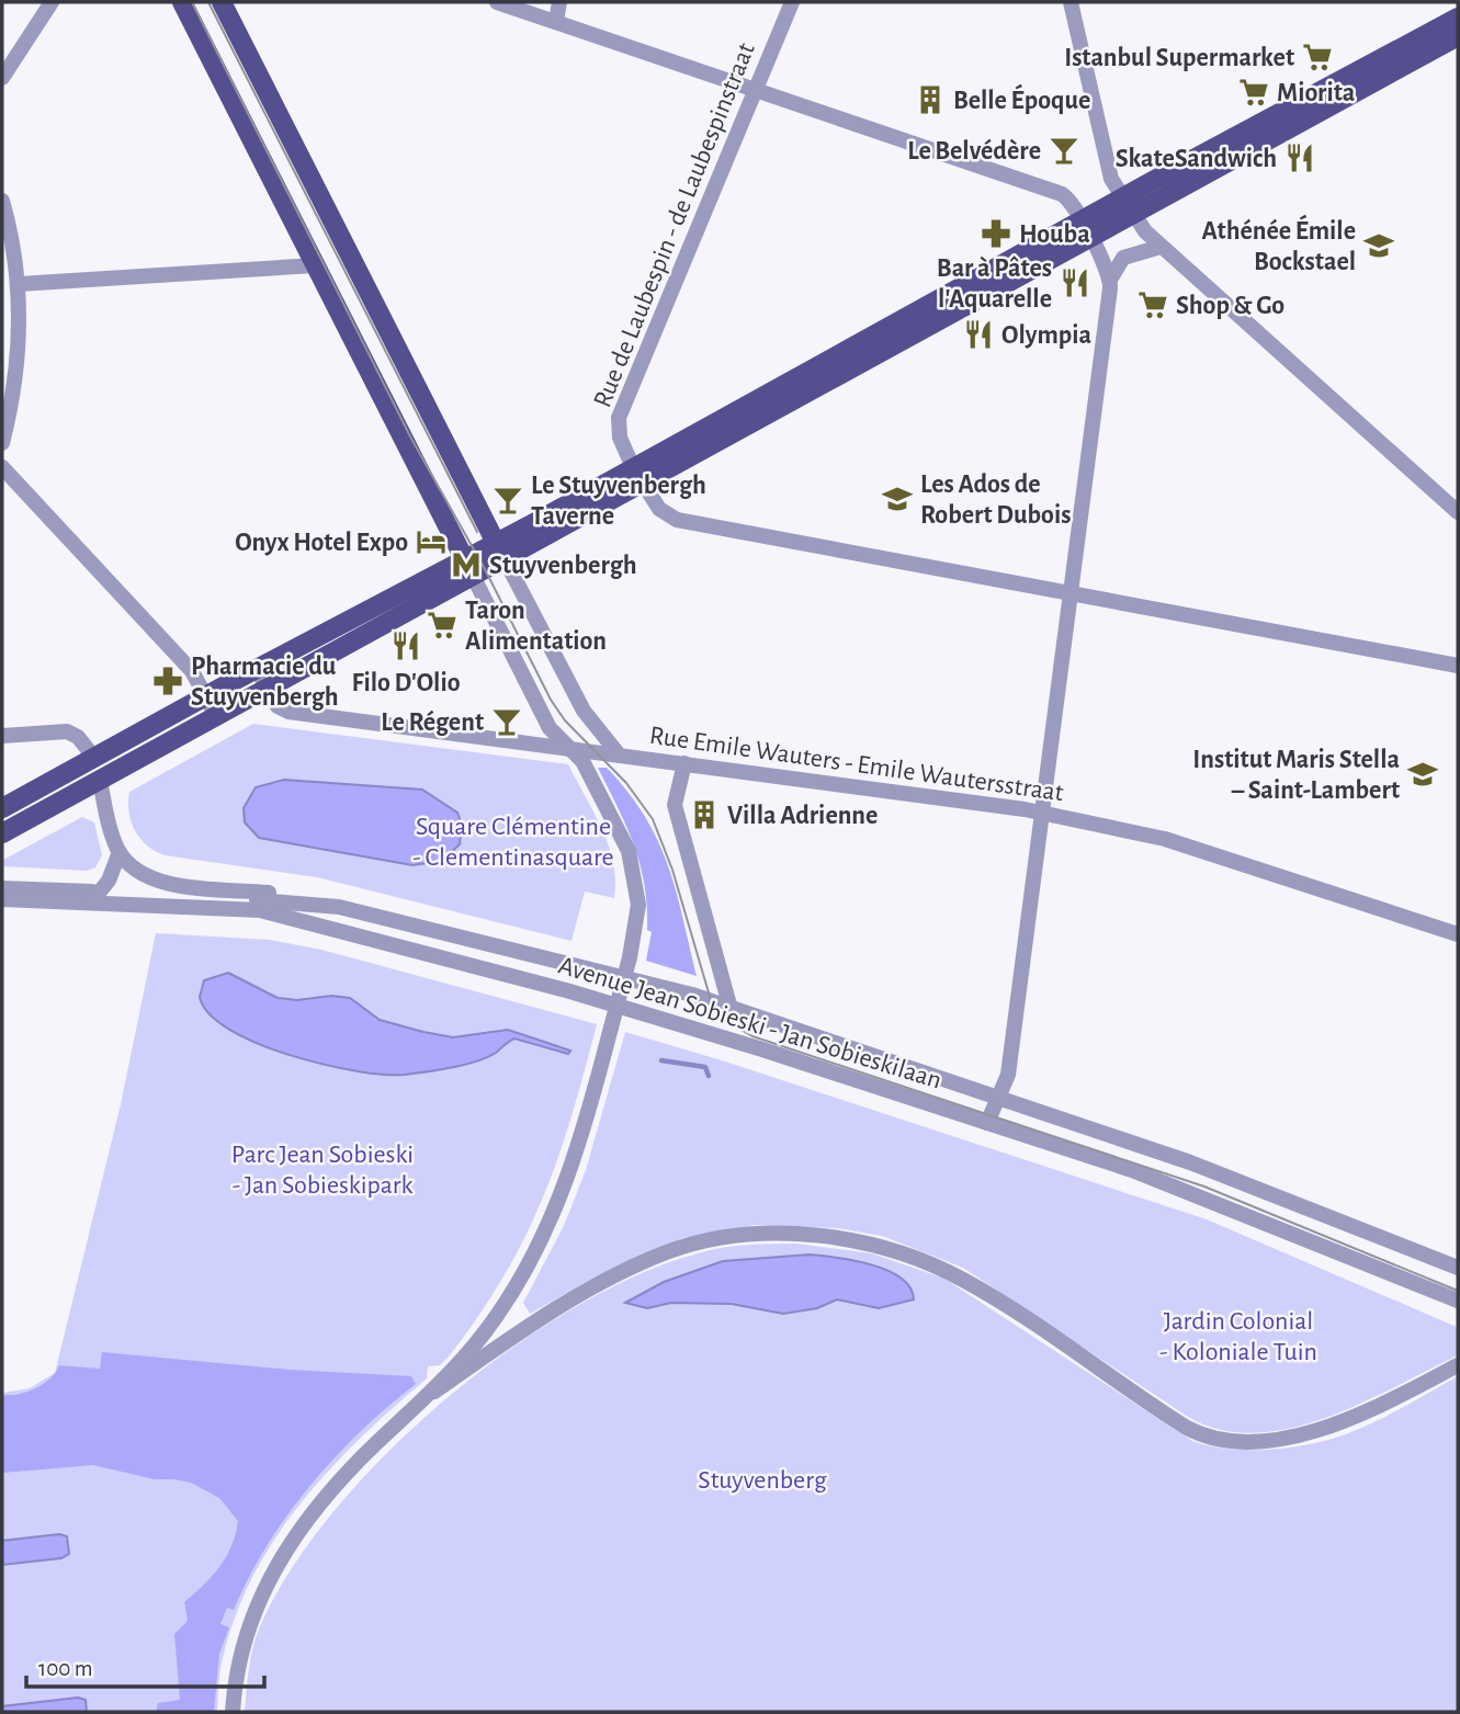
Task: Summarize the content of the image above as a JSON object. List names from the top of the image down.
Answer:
{
  "streets": {
    "street": ["Rue de Laubespin - de Laubespinstraat", "Rue Emile Wauters - Emile Wautersstraat", "Avenue Jean Sobieski - Jan Sobieskilaan"]
  },
  "parks": [
    "Square Clémentine - Clementinasquare",
    "Parc Jean Sobieski - Jan Sobieskipark",
    "Jardin Colonial - Koloniale Tuin",
    "Stuyvenberg"
  ],
  "places": {
    "supermarket": [
      "Istanbul Supermarket",
      "Miorita",
      "Shop & Go",
      "Taron Alimentation"
    ],
    "building": ["Belle Époque", "Villa Adrienne"],
    "bar": ["Le Belvédère", "Le Stuyvenbergh Taverne", "Le Régent"],
    "restaurant": [
      "SkateSandwich",
      "Bar à Pâtes l'Aquarelle",
      "Olympia",
      "Filo D'Olio"
    ],
    "pharmacy": ["Houba", "Pharmacie du Stuyvenbergh"],
    "school or university": ["Athénée Émile Bockstael", "Les Ados de Robert Dubois", "Institut Maris Stella – Saint-Lambert"],
    "hotel": ["Onyx Hotel Expo"],
    "metro station": ["Stuyvenbergh"]
  },
  "scale_bar": "100 m"
}
